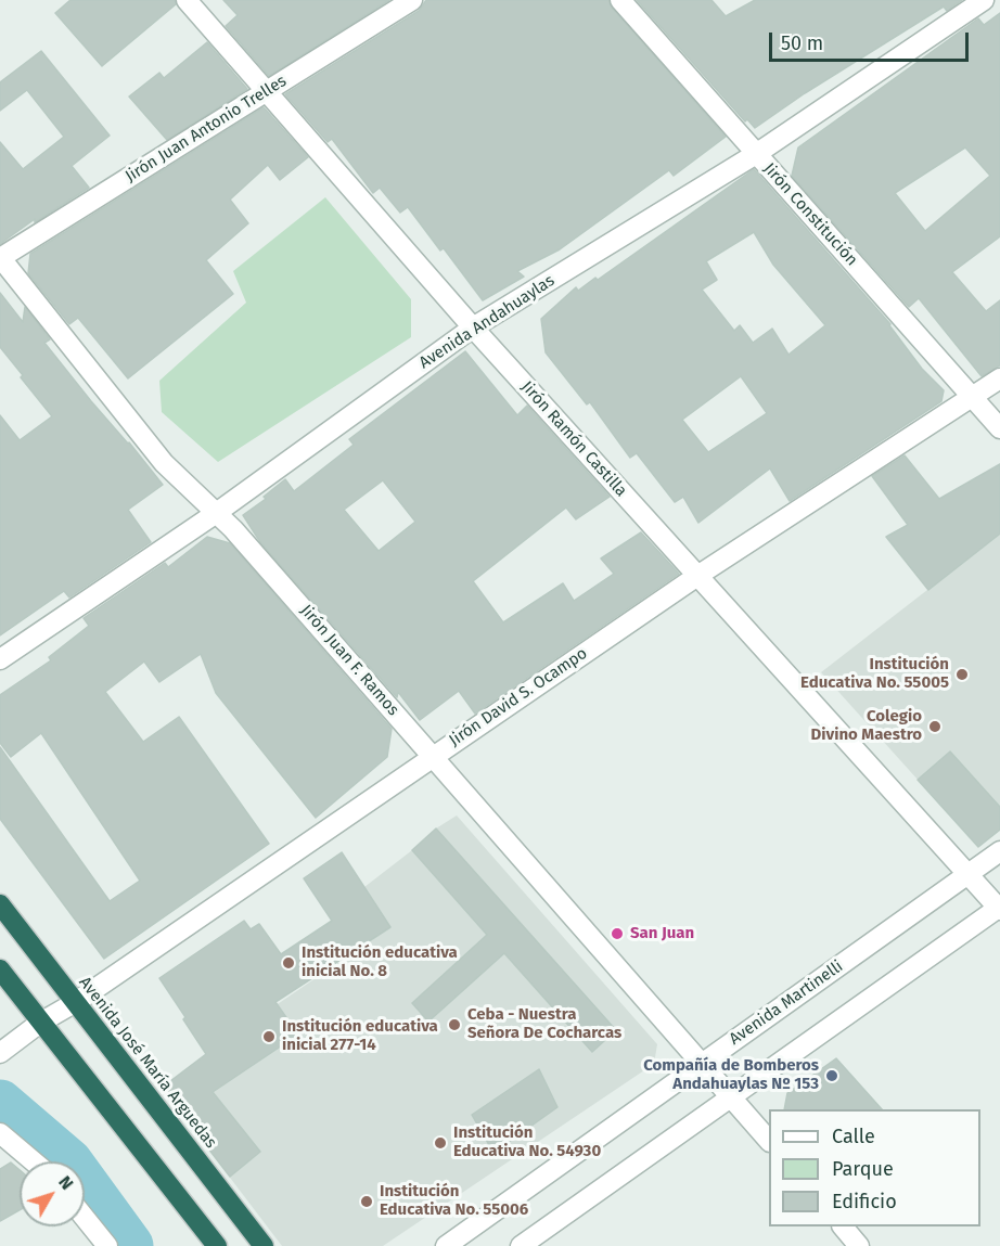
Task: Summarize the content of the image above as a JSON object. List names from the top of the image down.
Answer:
{
  "streets": {
    "highway": ["Avenida José María Arguedas"],
    "street": [
      "Jirón Juan Antonio Trelles",
      "Jirón Constitución",
      "Avenida Andahuaylas",
      "Jirón Ramón Castilla",
      "Jirón Juan F. Ramos",
      "Jirón David S. Ocampo",
      "Avenida Martinelli"
    ]
  },
  "crossings": [
    ["Jirón Juan Antonio Trelles", "Jirón Ramón Castilla"],
    ["Jirón Juan Antonio Trelles", "Jirón Juan F. Ramos"],
    ["Jirón Constitución", "Avenida Andahuaylas"],
    ["Jirón Constitución", "Jirón David S. Ocampo"],
    ["Avenida Andahuaylas", "Jirón Ramón Castilla"],
    ["Avenida Andahuaylas", "Jirón Juan F. Ramos"],
    ["Jirón Ramón Castilla", "Jirón David S. Ocampo"],
    ["Jirón Ramón Castilla", "Avenida Martinelli"],
    ["Jirón Juan F. Ramos", "Jirón David S. Ocampo"],
    ["Jirón Juan F. Ramos", "Avenida Martinelli"],
    ["Jirón David S. Ocampo", "Avenida José María Arguedas"]
  ],
  "places": [
    "Institución Educativa No. 55005",
    "Colegio Divino Maestro",
    "San Juan",
    "Institución educativa inicial No. 8",
    "Ceba - Nuestra Señora De Cocharcas",
    "Institución educativa inicial 277-14",
    "Compañía de Bomberos Andahuaylas Nº 153",
    "Institución Educativa No. 54930",
    "Institución Educativa No. 55006"
  ],
  "legend": ["Calle", "Parque", "Edificio"],
  "scale_bar": "50 m",
  "north": "top right"
}
